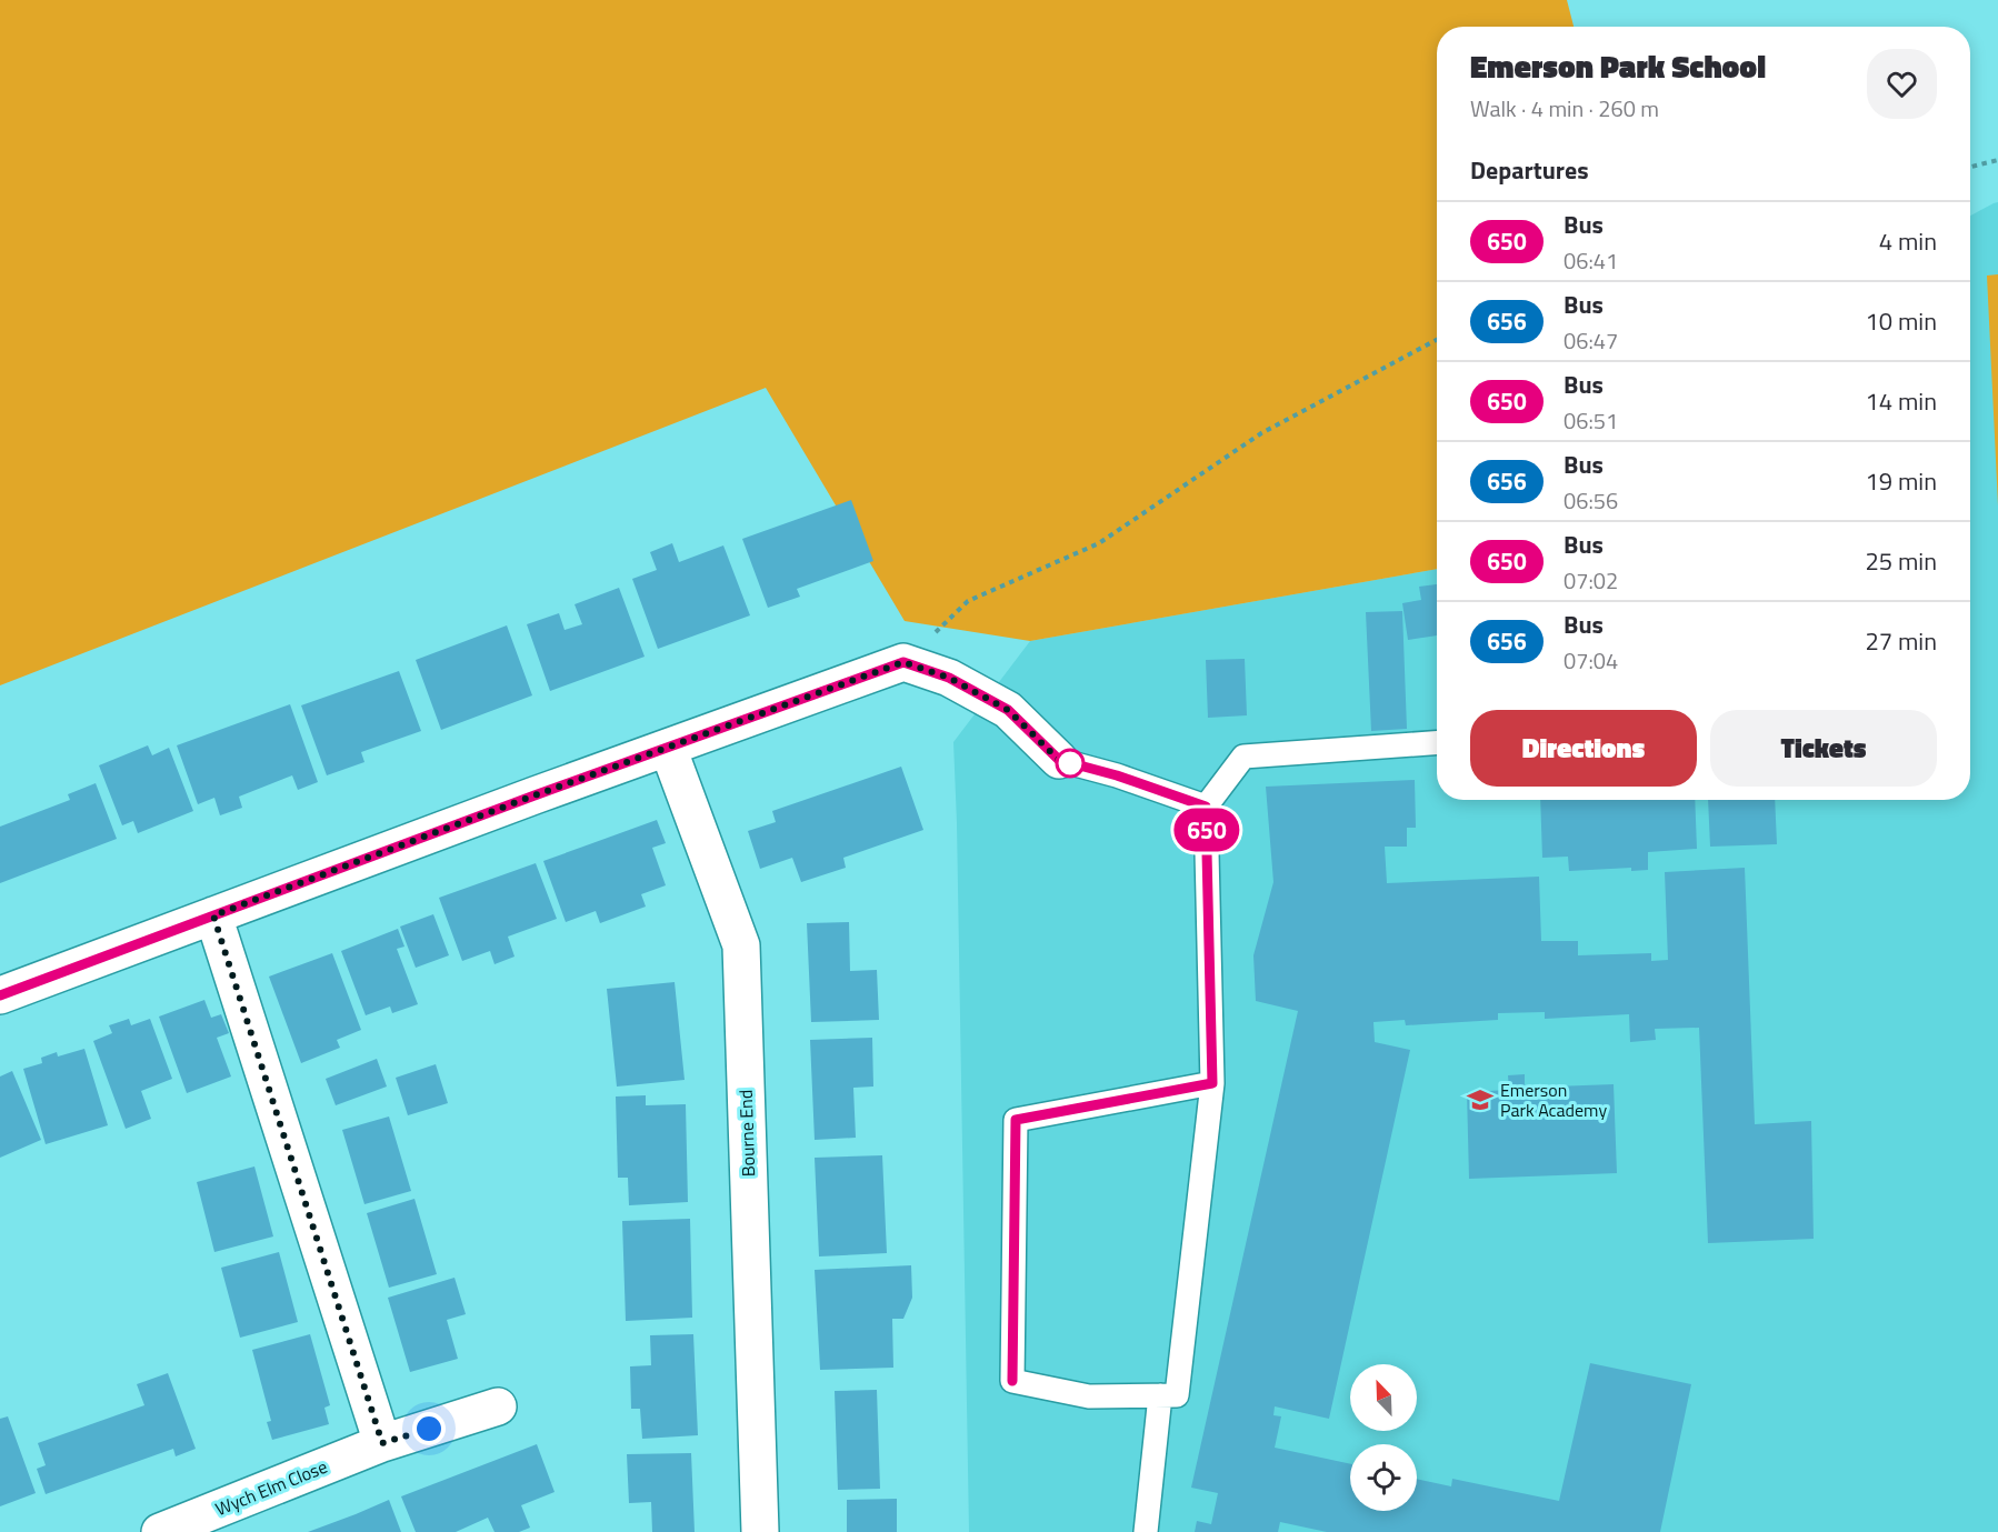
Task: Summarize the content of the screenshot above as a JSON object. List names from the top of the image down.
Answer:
{
  "streets": {
    "street": ["Bourne End", "Wych Elm Close"]
  },
  "places": {
    "school or university": ["Emerson Park Academy"]
  },
  "lines": ["bus line 650"],
  "north": "top left",
  "page": {
    "on_map": "650",
    "heading": [
      ["Emerson Park School", "Walk · 4 min · 260 m"],
      "Departures"
    ],
    "list": [
      {
        "mark": "650",
        "name": "Bus",
        "note": "06:41",
        "value": "4 min"
      },
      {
        "mark": "656",
        "name": "Bus",
        "note": "06:47",
        "value": "10 min"
      },
      {
        "mark": "650",
        "name": "Bus",
        "note": "06:51",
        "value": "14 min"
      },
      {
        "mark": "656",
        "name": "Bus",
        "note": "06:56",
        "value": "19 min"
      },
      {
        "mark": "650",
        "name": "Bus",
        "note": "07:02",
        "value": "25 min"
      },
      {
        "mark": "656",
        "name": "Bus",
        "note": "07:04",
        "value": "27 min"
      }
    ],
    "buttons": ["Directions", "Tickets"]
  }
}
